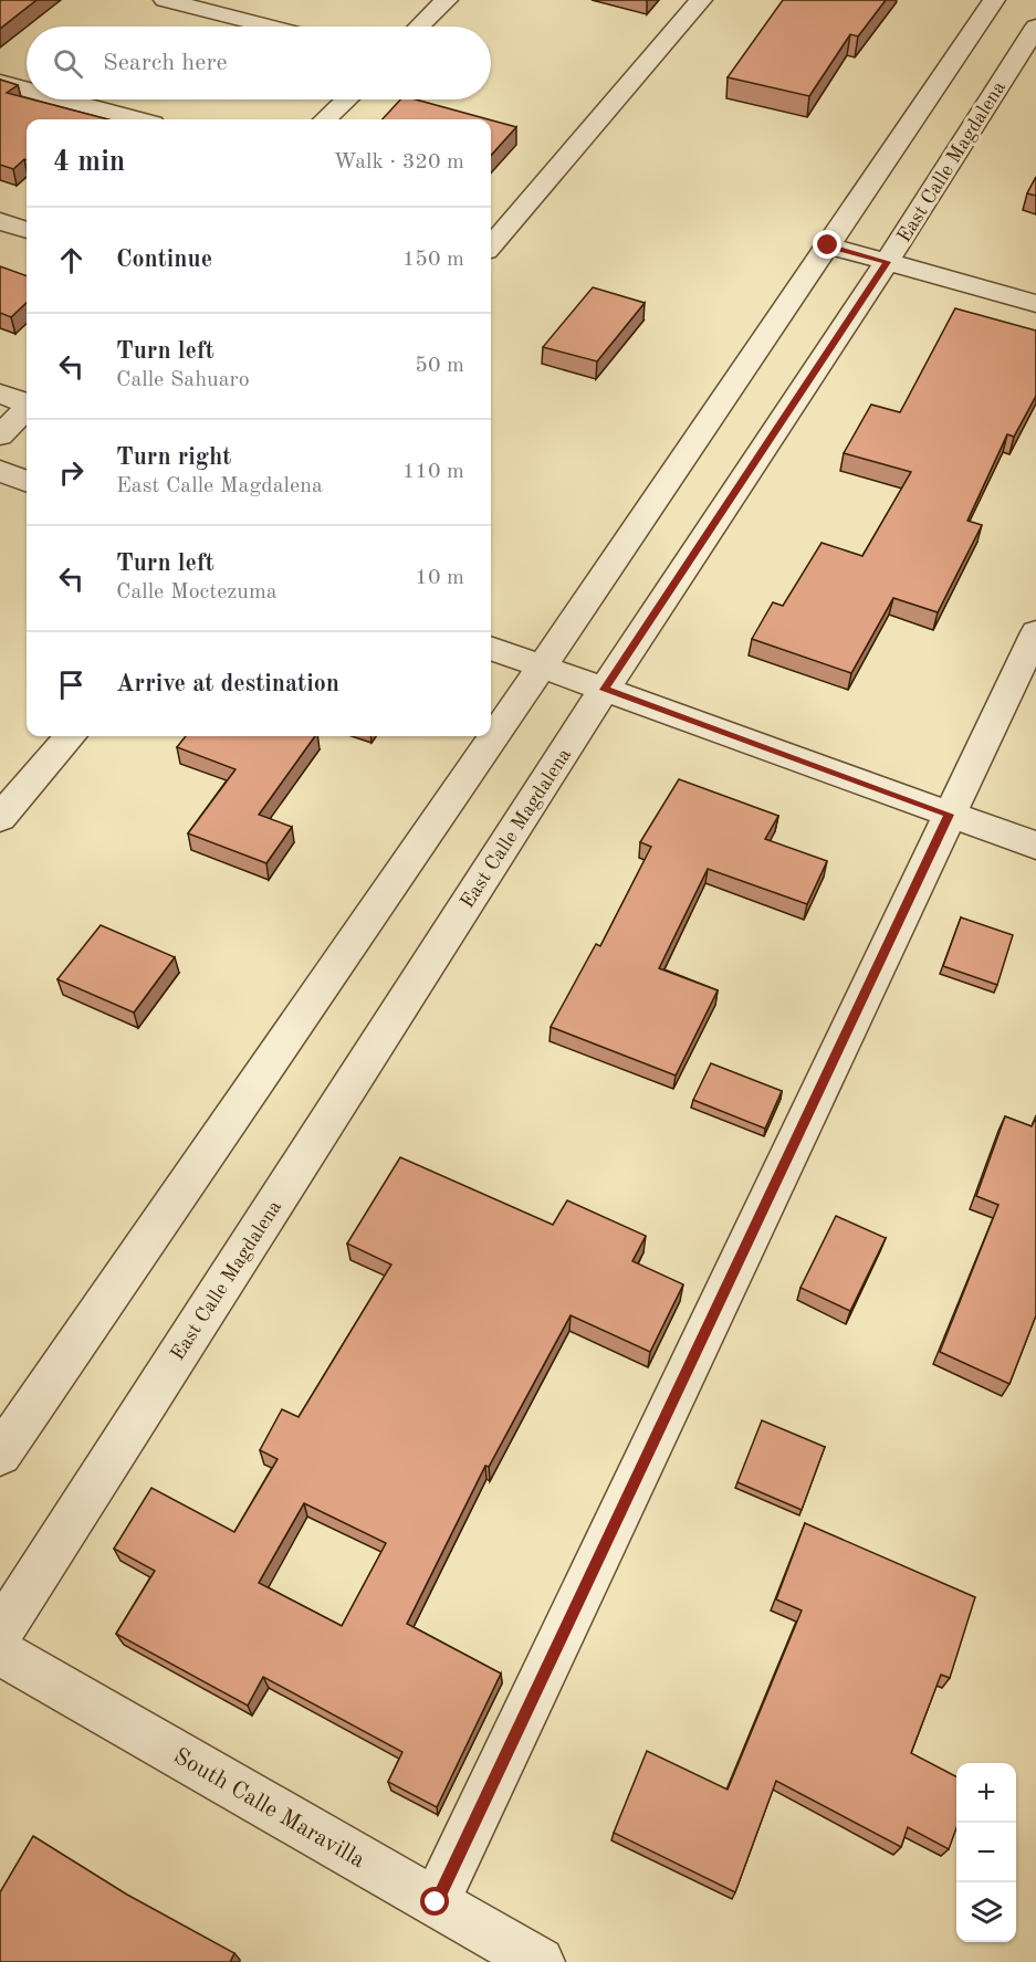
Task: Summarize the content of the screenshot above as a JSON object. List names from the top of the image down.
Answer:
{
  "streets": {
    "street": ["East Calle Magdalena", "South Calle Maravilla"]
  },
  "page": {
    "search": "Search here",
    "heading": ["4 min", "Walk · 320 m"],
    "list": [
      ["Continue", "150 m"],
      ["Turn left", "Calle Sahuaro", "50 m"],
      ["Turn right", "East Calle Magdalena", "110 m"],
      ["Turn left", "Calle Moctezuma", "10 m"],
      "Arrive at destination"
    ],
    "map_buttons": ["+", "−"]
  }
}
